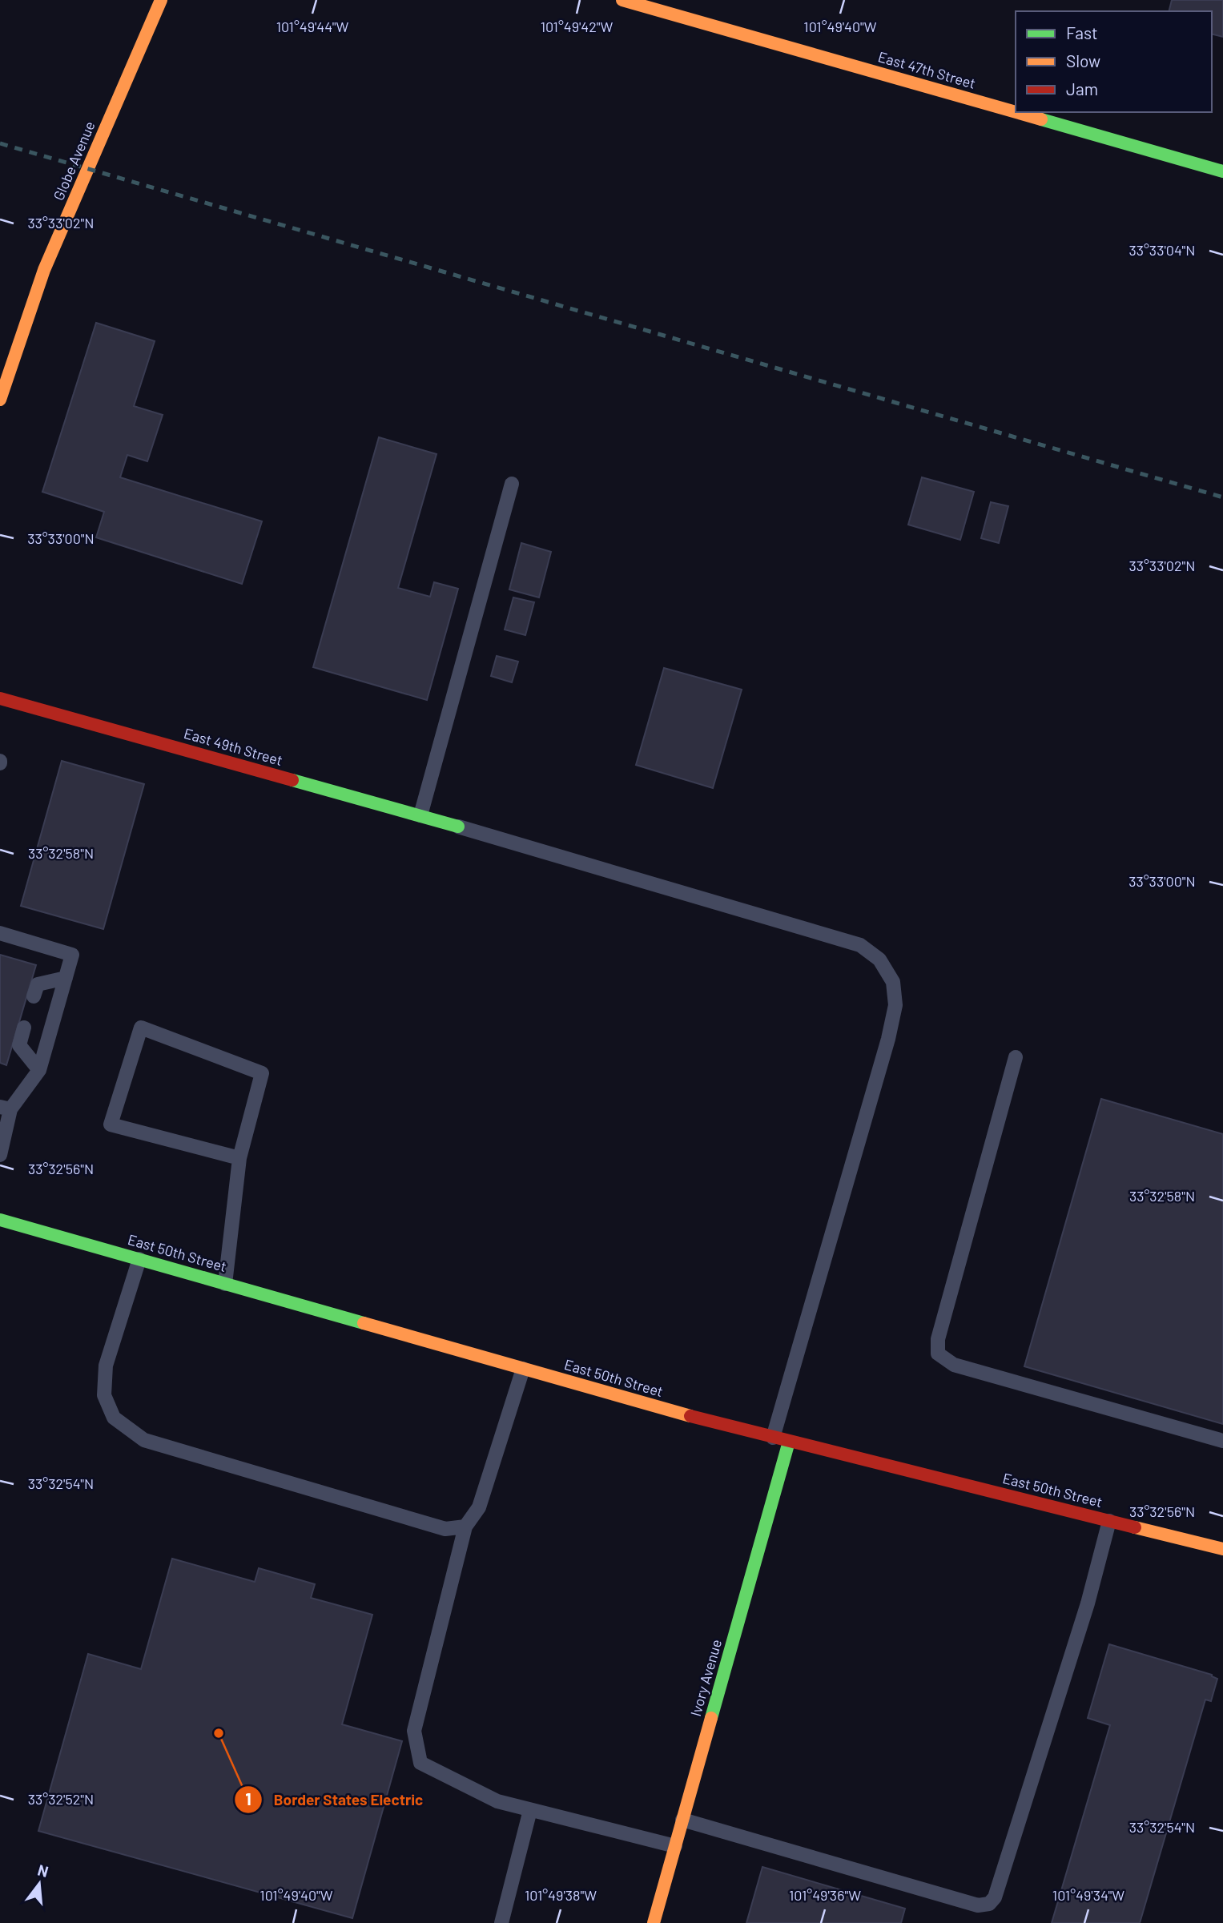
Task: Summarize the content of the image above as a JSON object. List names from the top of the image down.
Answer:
{
  "streets": {
    "street": [
      "East 47th Street",
      "Globe Avenue",
      "East 49th Street",
      "East 50th Street",
      "Ivory Avenue"
    ]
  },
  "crossings": [
    ["East 50th Street", "Ivory Avenue"]
  ],
  "places": ["Border States Electric"],
  "legend": ["Fast", "Slow", "Jam"],
  "north": "top",
  "coordinates": [
    "101°49'44\"W",
    "101°49'42\"W",
    "101°49'40\"W",
    "33°33'02\"N",
    "33°33'04\"N",
    "33°33'00\"N",
    "33°32'58\"N",
    "33°32'56\"N",
    "33°32'54\"N",
    "33°32'52\"N",
    "101°49'38\"W",
    "101°49'36\"W",
    "101°49'34\"W"
  ]
}
